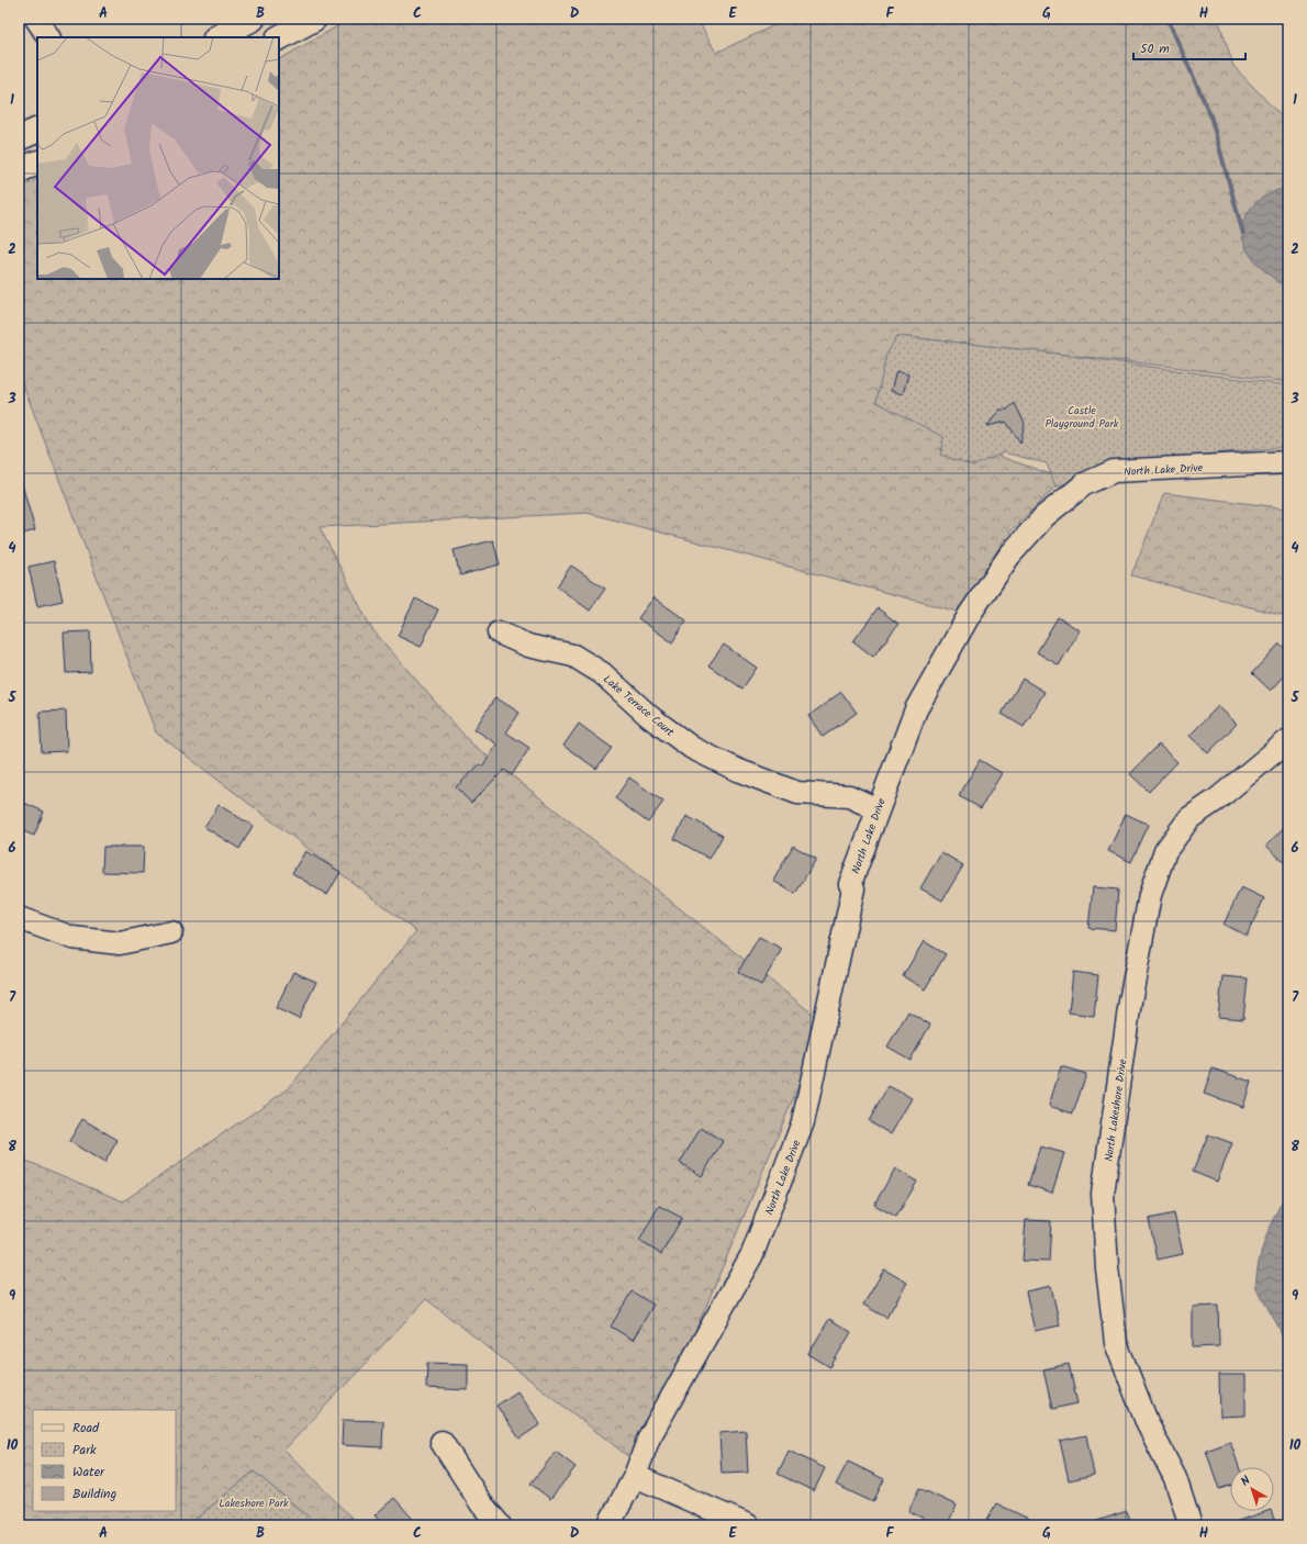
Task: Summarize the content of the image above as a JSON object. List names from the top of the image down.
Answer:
{
  "streets": {
    "street": ["North Lake Drive", "Lake Terrace Court", "North Lakeshore Drive"]
  },
  "crossings": [
    ["North Lake Drive", "Lake Terrace Court"]
  ],
  "parks": ["Castle Playground Park", "Lakeshore Park"],
  "legend": [
    "Road",
    "Park",
    "Water",
    "Building"
  ],
  "scale_bar": "50 m",
  "north": "top left",
  "grid": {
    "columns": [
      "A",
      "B",
      "C",
      "D",
      "E",
      "F",
      "G",
      "H"
    ],
    "rows": [
      "1",
      "2",
      "3",
      "4",
      "5",
      "6",
      "7",
      "8",
      "9",
      "10"
    ]
  }
}
